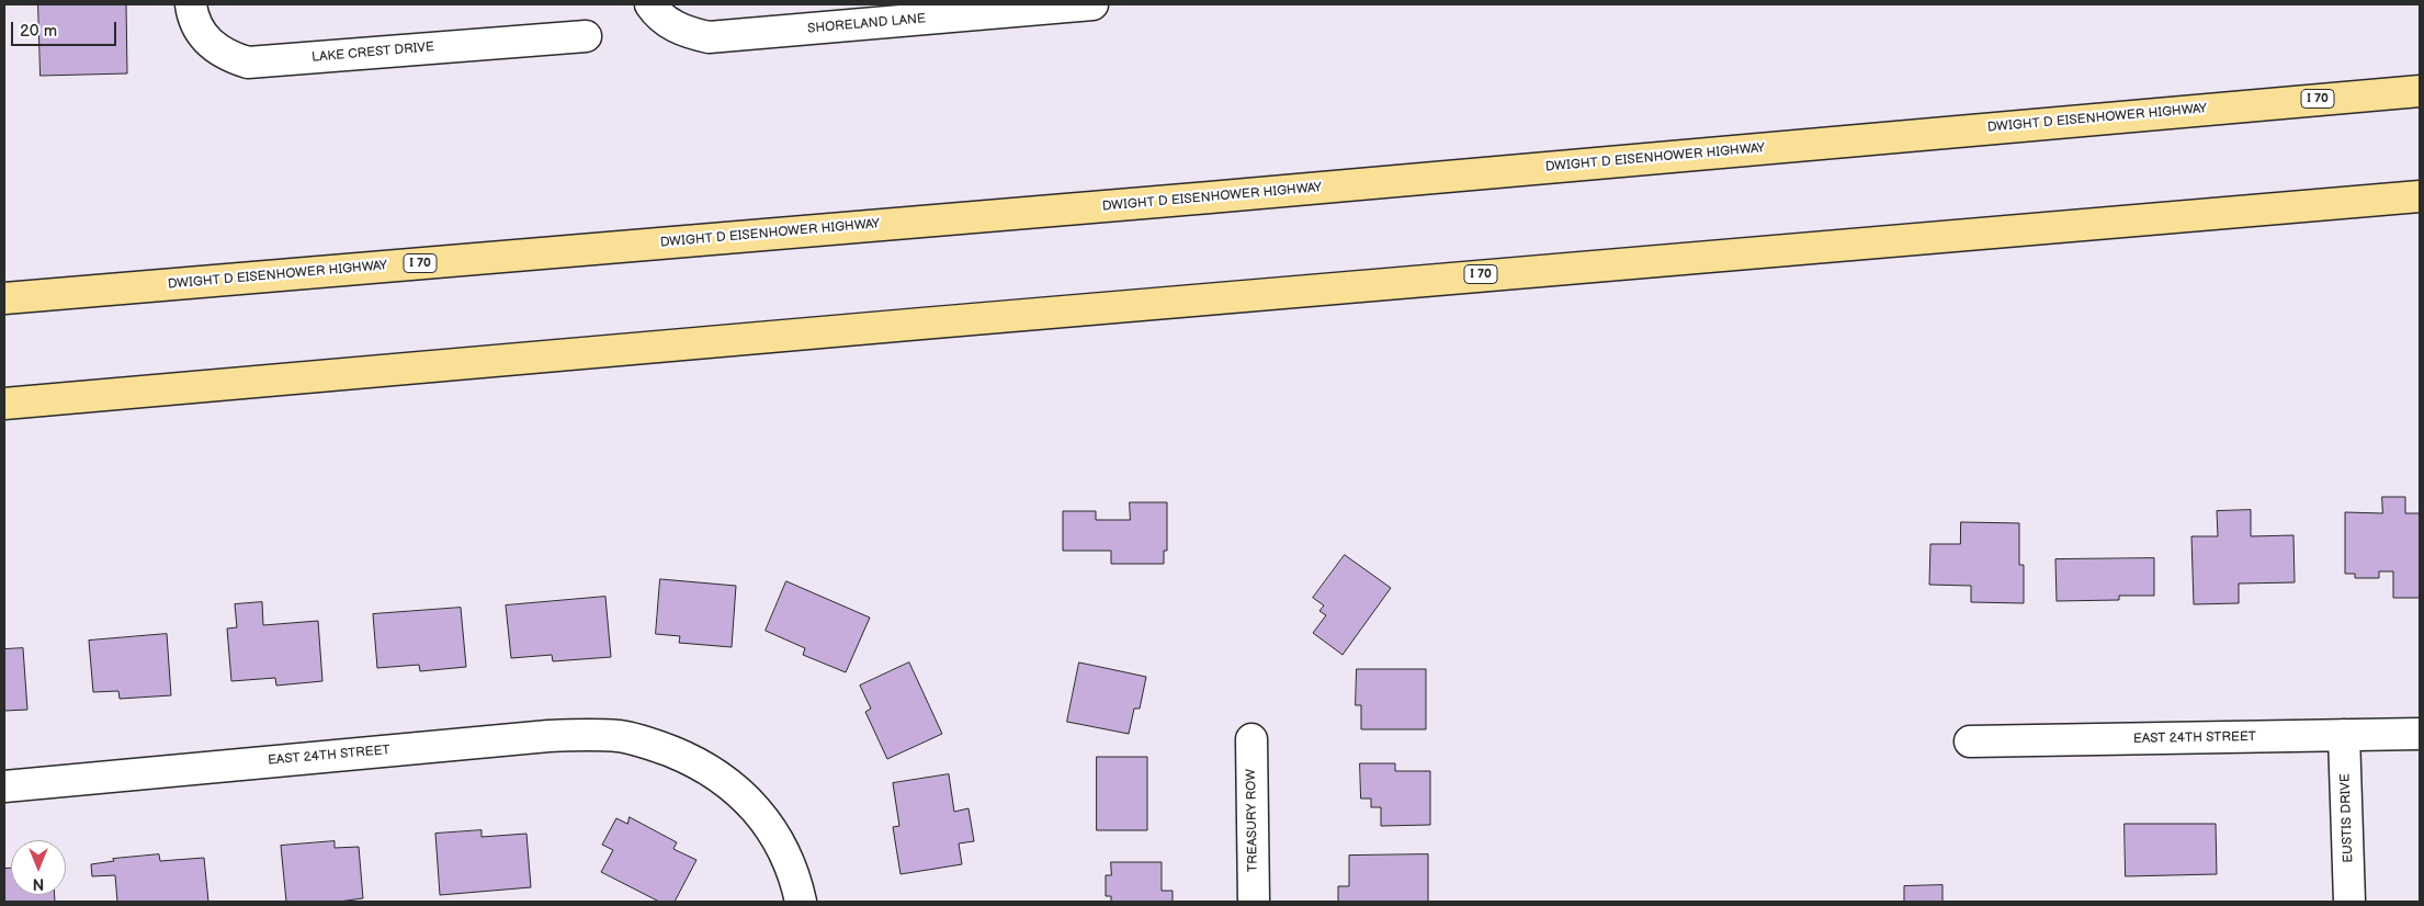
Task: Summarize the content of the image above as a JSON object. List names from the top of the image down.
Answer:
{
  "streets": {
    "highway": ["I 70", "DWIGHT D EISENHOWER HIGHWAY"],
    "street": [
      "SHORELAND LANE",
      "LAKE CREST DRIVE",
      "EAST 24TH STREET",
      "EUSTIS DRIVE",
      "TREASURY ROW"
    ]
  },
  "crossings": [
    ["EAST 24TH STREET", "EUSTIS DRIVE"]
  ],
  "scale_bar": "20 m",
  "north": "bottom"
}
